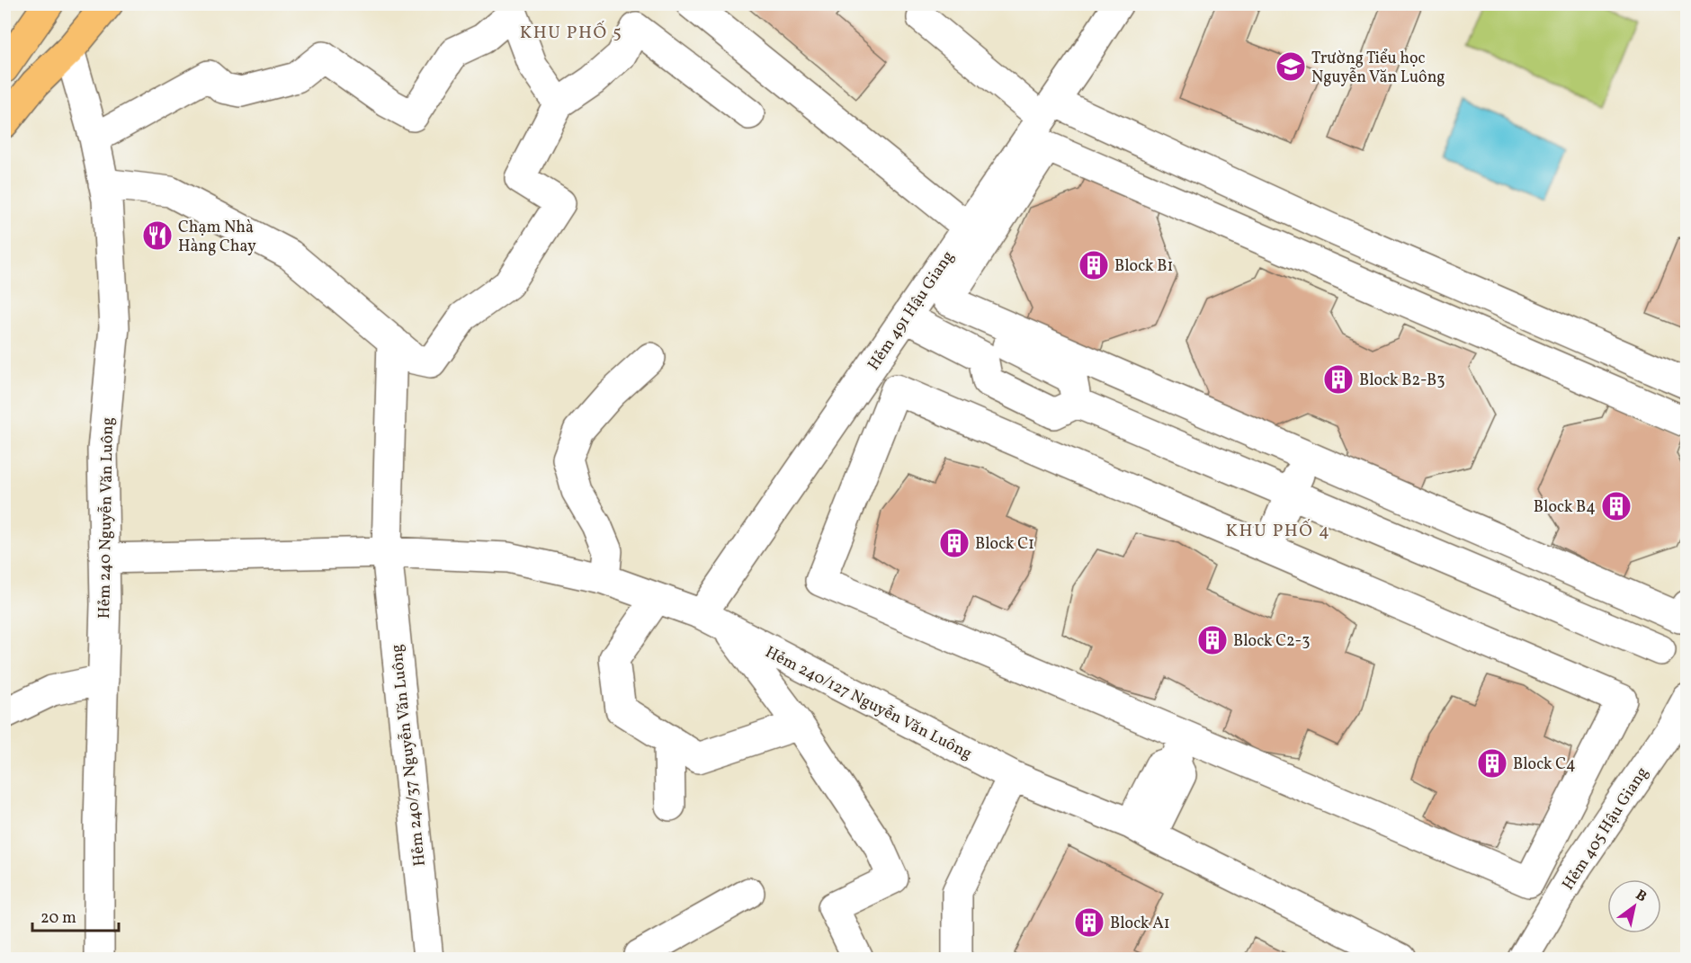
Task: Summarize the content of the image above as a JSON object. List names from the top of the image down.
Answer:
{
  "streets": {
    "street": [
      "Hẻm 491 Hậu Giang",
      "Hẻm 240 Nguyễn Văn Luông",
      "Hẻm 240/127 Nguyễn Văn Luông",
      "Hẻm 240/37 Nguyễn Văn Luông",
      "Hẻm 405 Hậu Giang"
    ]
  },
  "crossings": [
    ["Hẻm 491 Hậu Giang", "Hẻm 240/127 Nguyễn Văn Luông"]
  ],
  "districts": ["KHU PHỐ 5", "KHU PHỐ 4"],
  "places": {
    "school or university": ["Trường Tiểu học Nguyễn Văn Luông"],
    "restaurant": ["Chạm Nhà Hàng Chay"],
    "building": [
      "Block B1",
      "Block B2-B3",
      "Block B4",
      "Block C1",
      "Block C2-3",
      "Block C4",
      "Block A1"
    ]
  },
  "scale_bar": "20 m",
  "north": "top right"
}
